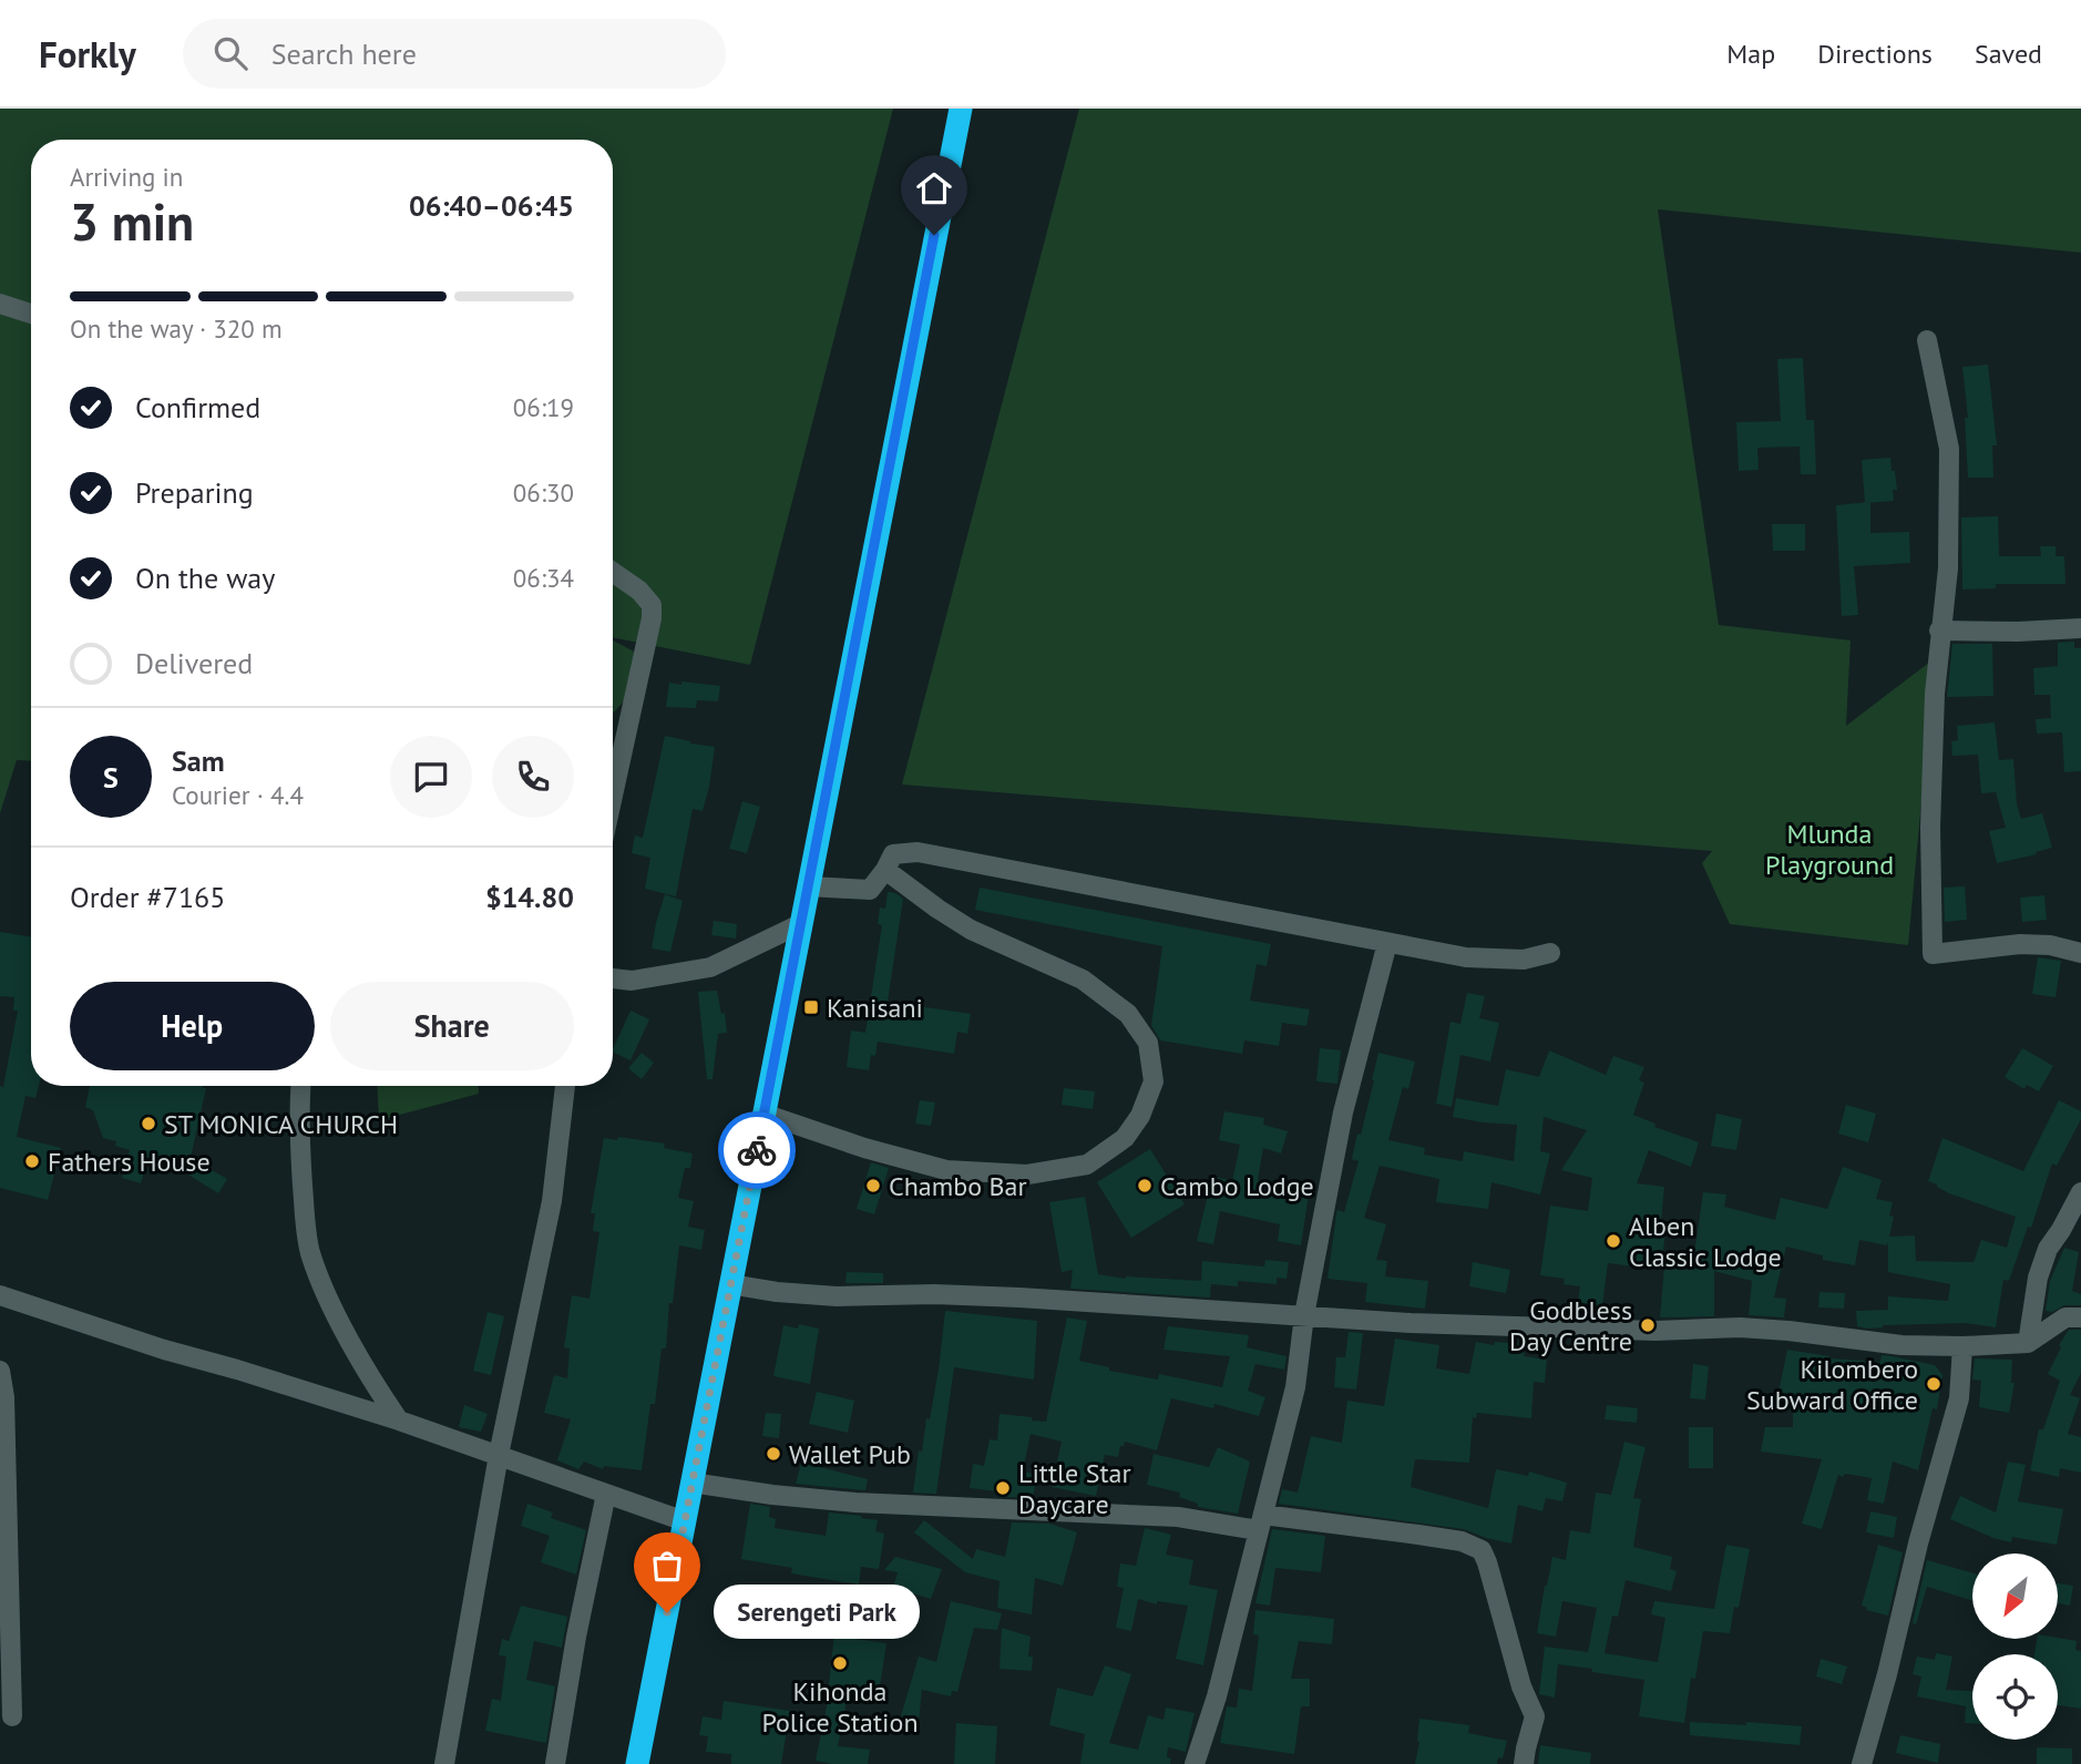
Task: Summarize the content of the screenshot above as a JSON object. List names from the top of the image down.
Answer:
{
  "parks": ["Mlunda Playground"],
  "places": {
    "transit": ["Kanisani"],
    "other": [
      "ST MONICA CHURCH",
      "Fathers House",
      "Chambo Bar",
      "Cambo Lodge",
      "Alben Classic Lodge",
      "Godbless Day Centre",
      "Kilombero Subward Office",
      "Wallet Pub",
      "Little Star Daycare",
      "Serengeti Park",
      "Kihonda Police Station"
    ]
  },
  "north": "bottom left",
  "page": {
    "header": "Forkly",
    "search": "Search here",
    "nav": ["Map", "Directions", "Saved"],
    "heading": ["3 min", "Arriving in", "06:40–06:45"],
    "panel": [
      "Sam",
      "Courier · 4.4",
      "Order #7165",
      "$14.80"
    ],
    "bar": "On the way · 320 m",
    "list": [
      ["Confirmed", "06:19"],
      ["Preparing", "06:30"],
      ["On the way", "06:34"],
      "Delivered"
    ],
    "round": "S",
    "buttons": ["Help", "Share"],
    "bubble": "Serengeti Park"
  }
}
